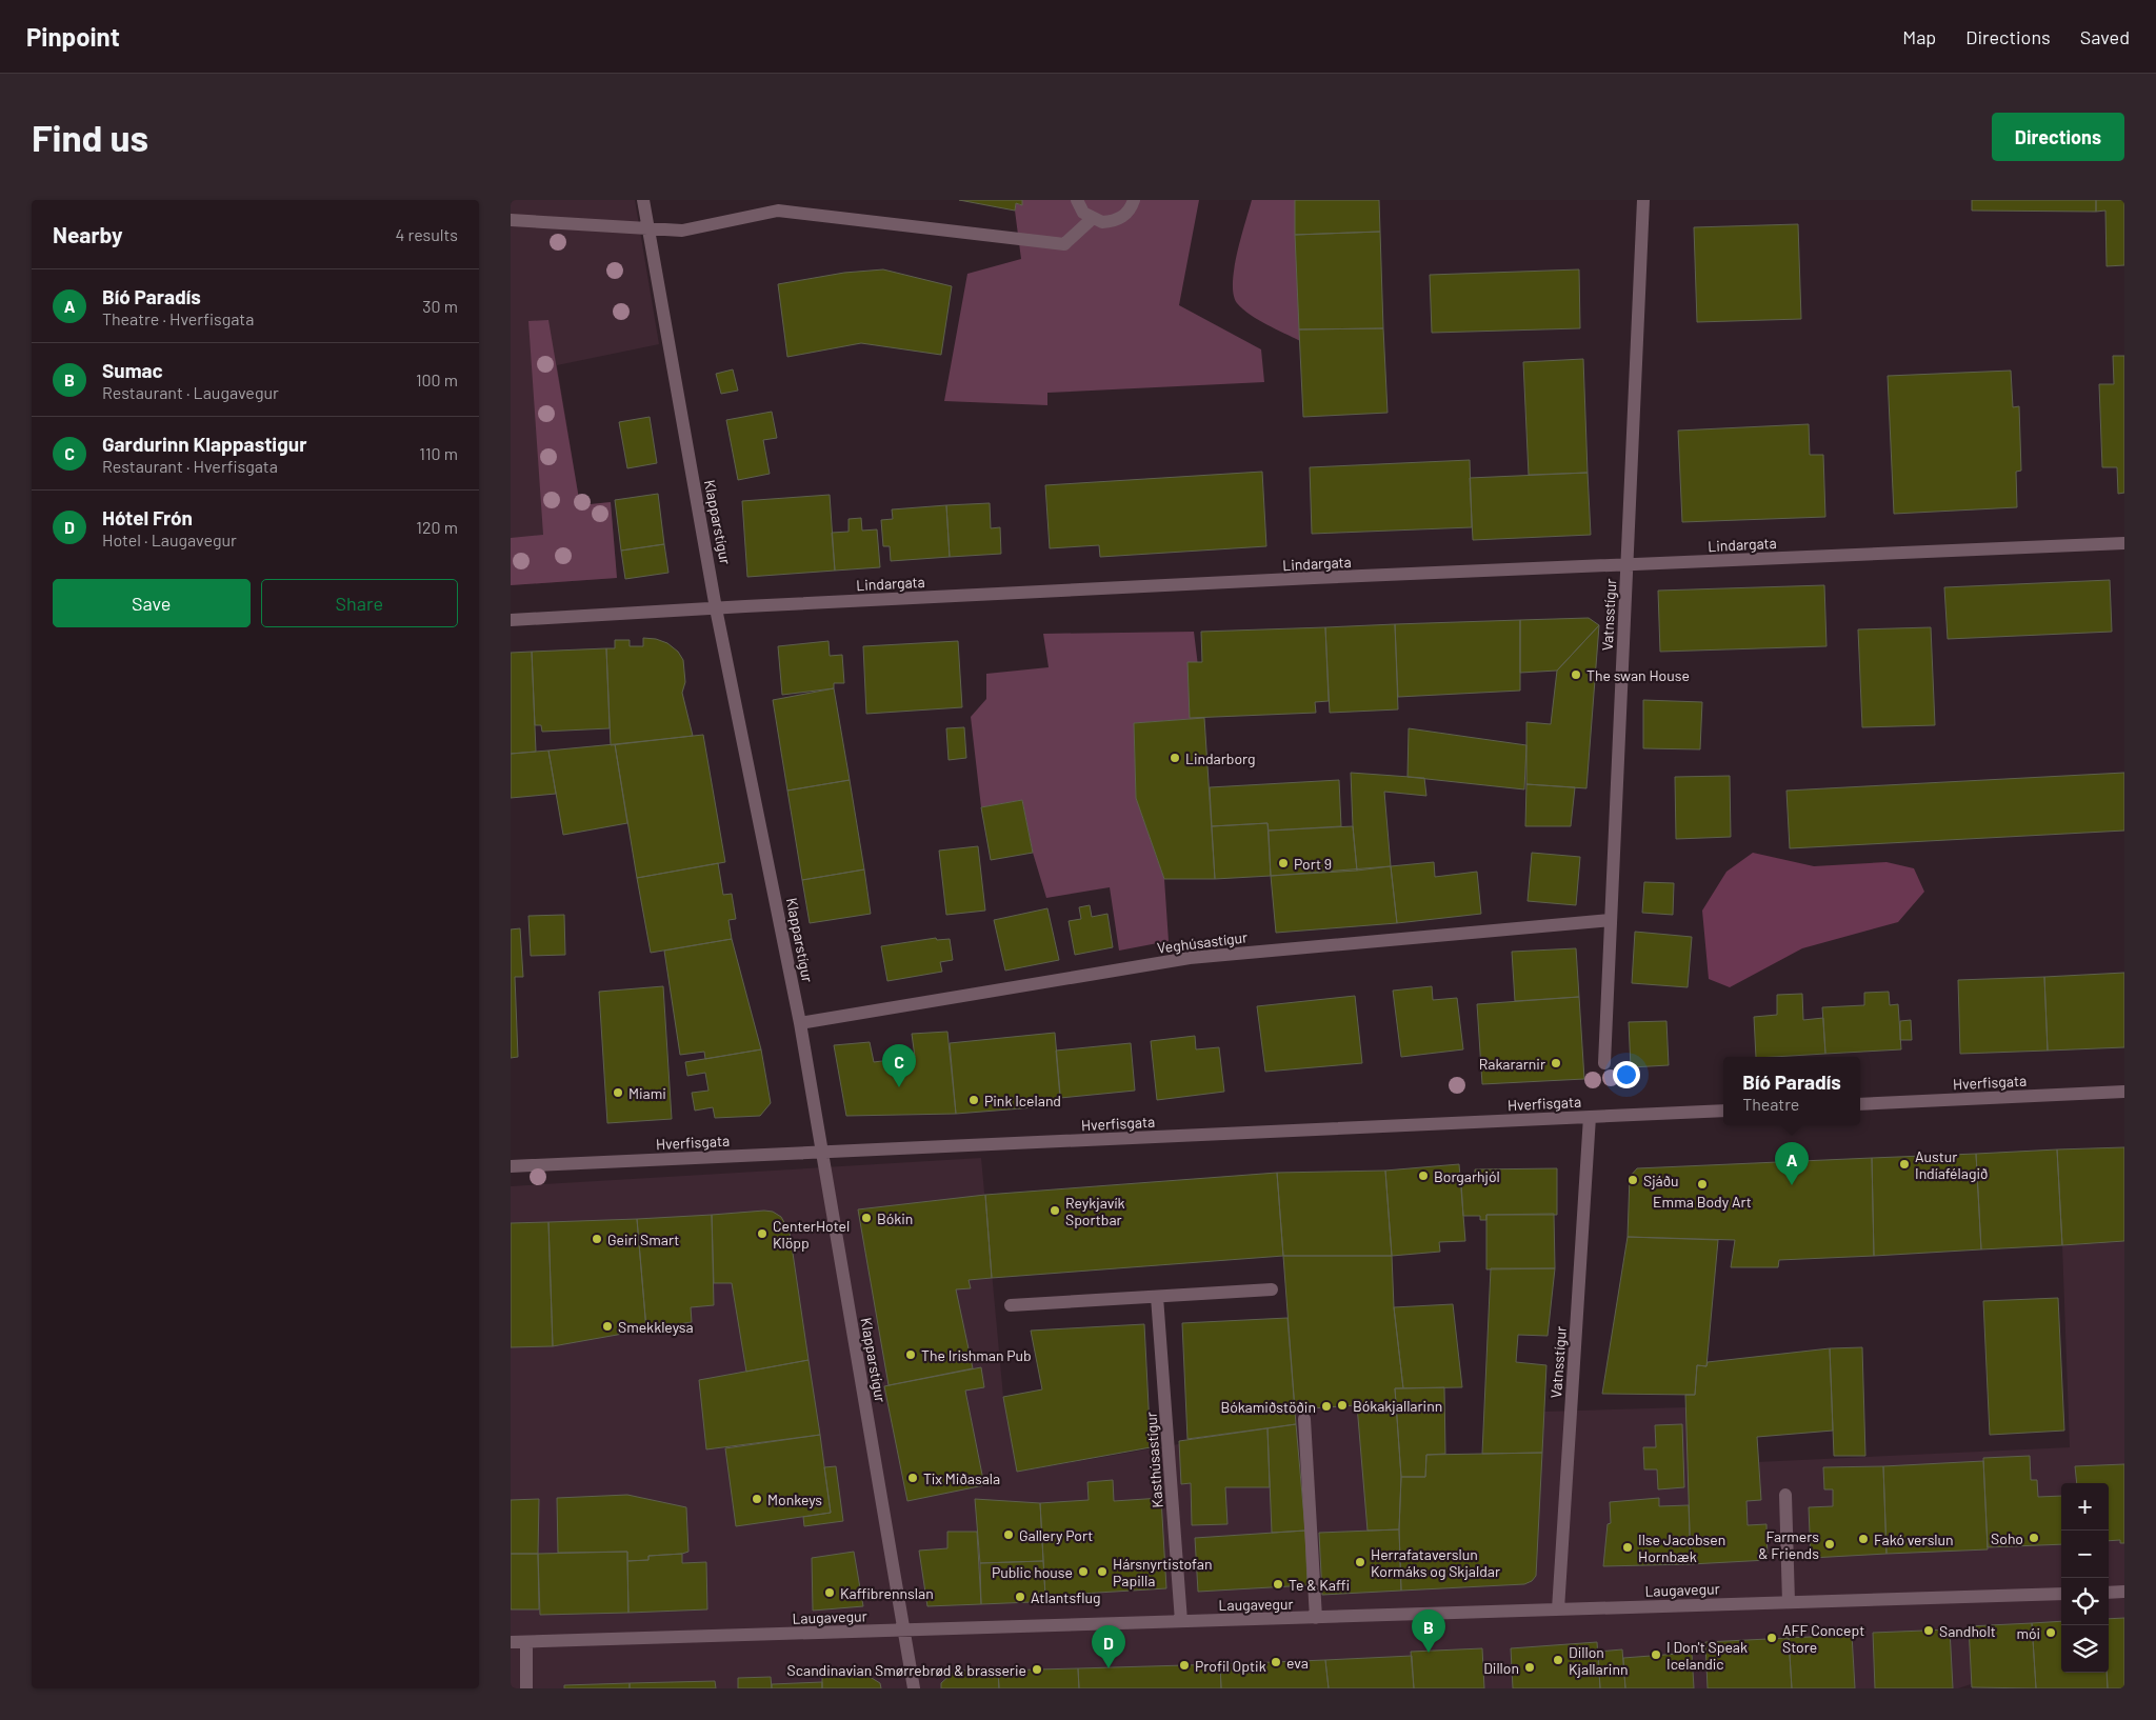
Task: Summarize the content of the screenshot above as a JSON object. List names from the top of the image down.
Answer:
{
  "streets": {
    "street": [
      "Klapparstígur",
      "Lindargata",
      "Vatnsstígur",
      "Veghúsastígur",
      "Hverfisgata",
      "Kasthúsastígur",
      "Laugavegur"
    ]
  },
  "crossings": [
    ["Klapparstígur", "Lindargata"],
    ["Klapparstígur", "Veghúsastígur"],
    ["Klapparstígur", "Hverfisgata"],
    ["Klapparstígur", "Laugavegur"],
    ["Lindargata", "Vatnsstígur"],
    ["Vatnsstígur", "Veghúsastígur"],
    ["Vatnsstígur", "Hverfisgata"],
    ["Vatnsstígur", "Laugavegur"],
    ["Kasthúsastígur", "Laugavegur"]
  ],
  "places": [
    "The swan House",
    "Lindarborg",
    "Port 9",
    "Rakararnir",
    "Miami",
    "Pink Iceland",
    "Austur Indíafélagið",
    "Borgarhjól",
    "Sjáðu",
    "Emma Body Art",
    "Reykjavík Sportbar",
    "Bókin",
    "CenterHotel Klöpp",
    "Geiri Smart",
    "Smekkleysa",
    "The Irishman Pub",
    "Bókakjallarinn",
    "Bókamiðstöðin",
    "Tix Miðasala",
    "Monkeys",
    "Gallery Port",
    "Soho",
    "Fakó verslun",
    "Farmers & Friends",
    "Ilse Jacobsen Hornbæk",
    "Herrafataverslun Kormáks og Skjaldar",
    "Public house",
    "Hársnyrtistofan Papilla",
    "Te & Kaffi",
    "Kaffibrennslan",
    "Atlantsflug",
    "Sandholt",
    "mói",
    "AFF Concept Store",
    "I Don't Speak Icelandic",
    "Dillon Kjallarinn",
    "eva",
    "Profil Optik",
    "Dillon",
    "Scandinavian Smørrebrød & brasserie"
  ],
  "page": {
    "header": "Pinpoint",
    "nav": ["Map", "Directions", "Saved"],
    "buttons": [
      "Directions",
      ["Save", "Share"]
    ],
    "title": "Find us",
    "heading": ["Nearby", "4 results"],
    "list": [
      {
        "mark": "A",
        "name": "Bíó Paradís",
        "note": "Theatre · Hverfisgata",
        "value": "30 m"
      },
      {
        "mark": "B",
        "name": "Sumac",
        "note": "Restaurant · Laugavegur",
        "value": "100 m"
      },
      {
        "mark": "C",
        "name": "Gardurinn Klappastigur",
        "note": "Restaurant · Hverfisgata",
        "value": "110 m"
      },
      {
        "mark": "D",
        "name": "Hótel Frón",
        "note": "Hotel · Laugavegur",
        "value": "120 m"
      }
    ],
    "pins": [
      "C",
      "A",
      "B",
      "D"
    ],
    "popup": ["Bíó Paradís", "Theatre"],
    "map_buttons": ["+", "−"]
  }
}
